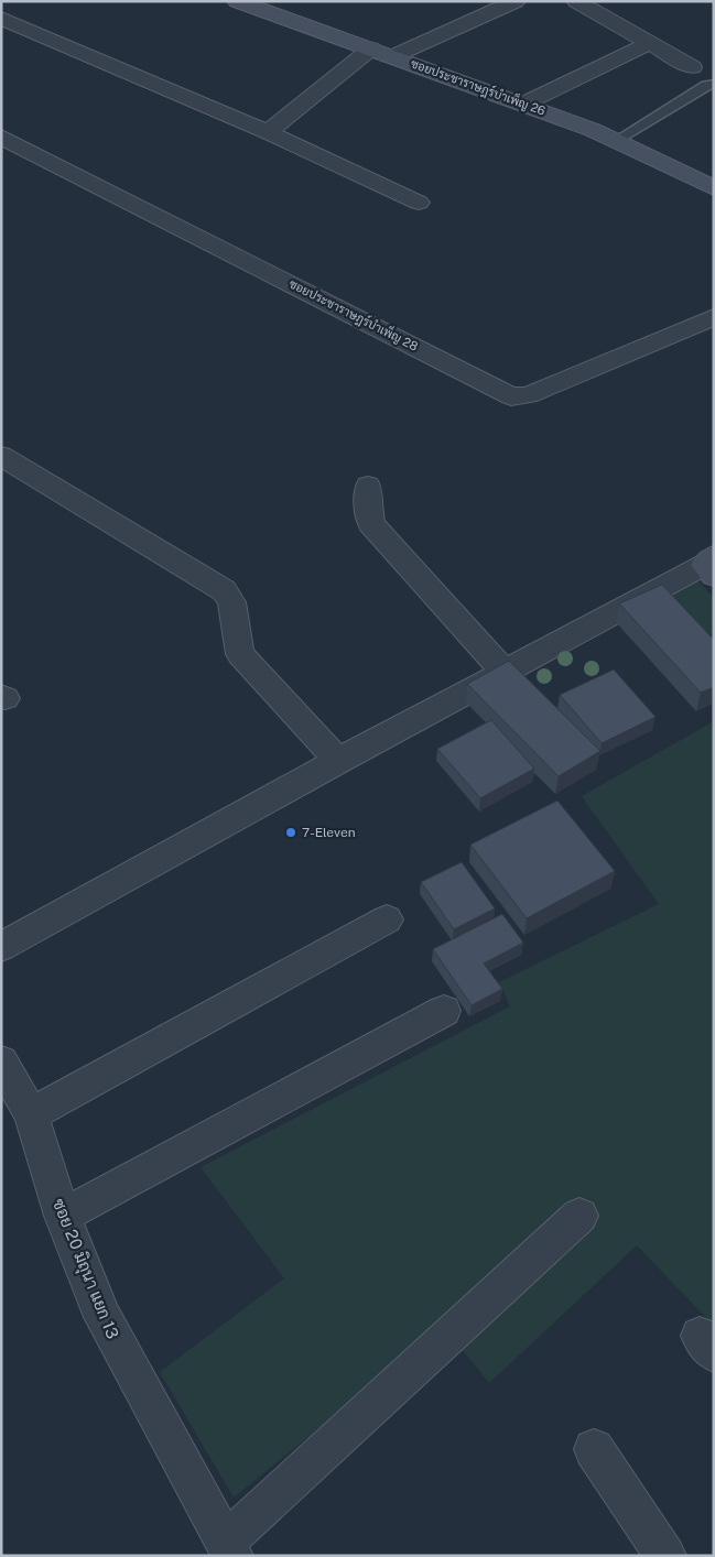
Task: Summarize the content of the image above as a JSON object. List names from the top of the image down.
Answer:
{
  "streets": {
    "street": ["ซอยประชาราษฎร์บำเพ็ญ 26", "ซอยประชาราษฎร์บำเพ็ญ 28", "ซอย 20 มิถุนา แยก 13"]
  },
  "places": ["7-Eleven"]
}
